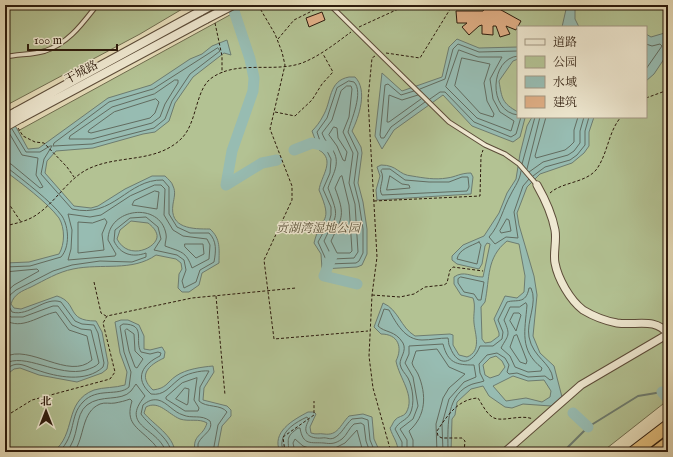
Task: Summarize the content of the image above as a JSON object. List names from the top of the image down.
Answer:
{
  "streets": {
    "street": ["干城路"]
  },
  "parks": ["贡湖湾湿地公园"],
  "legend": [
    "道路",
    "公园",
    "水域",
    "建筑"
  ],
  "scale_bar": "100 m",
  "north": "top"
}
